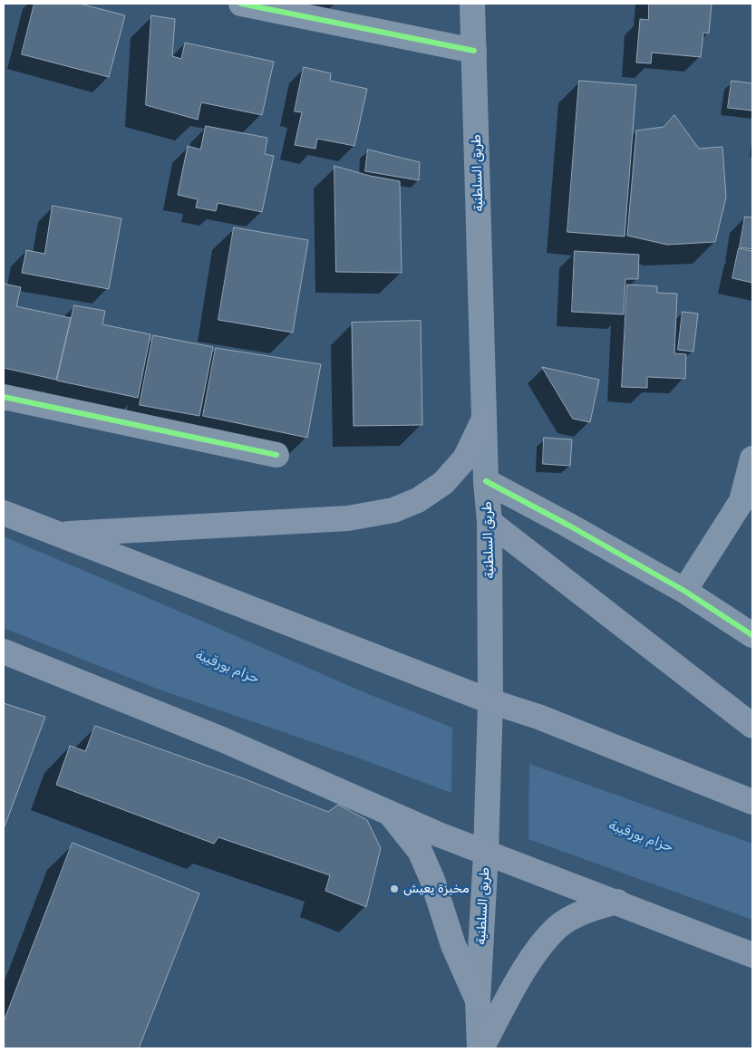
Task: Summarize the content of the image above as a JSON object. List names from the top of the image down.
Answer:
{
  "streets": {
    "main road": ["طريق السلطنية"]
  },
  "water": ["حزام بورقيبة"],
  "places": ["مخبزة يعيش"]
}
